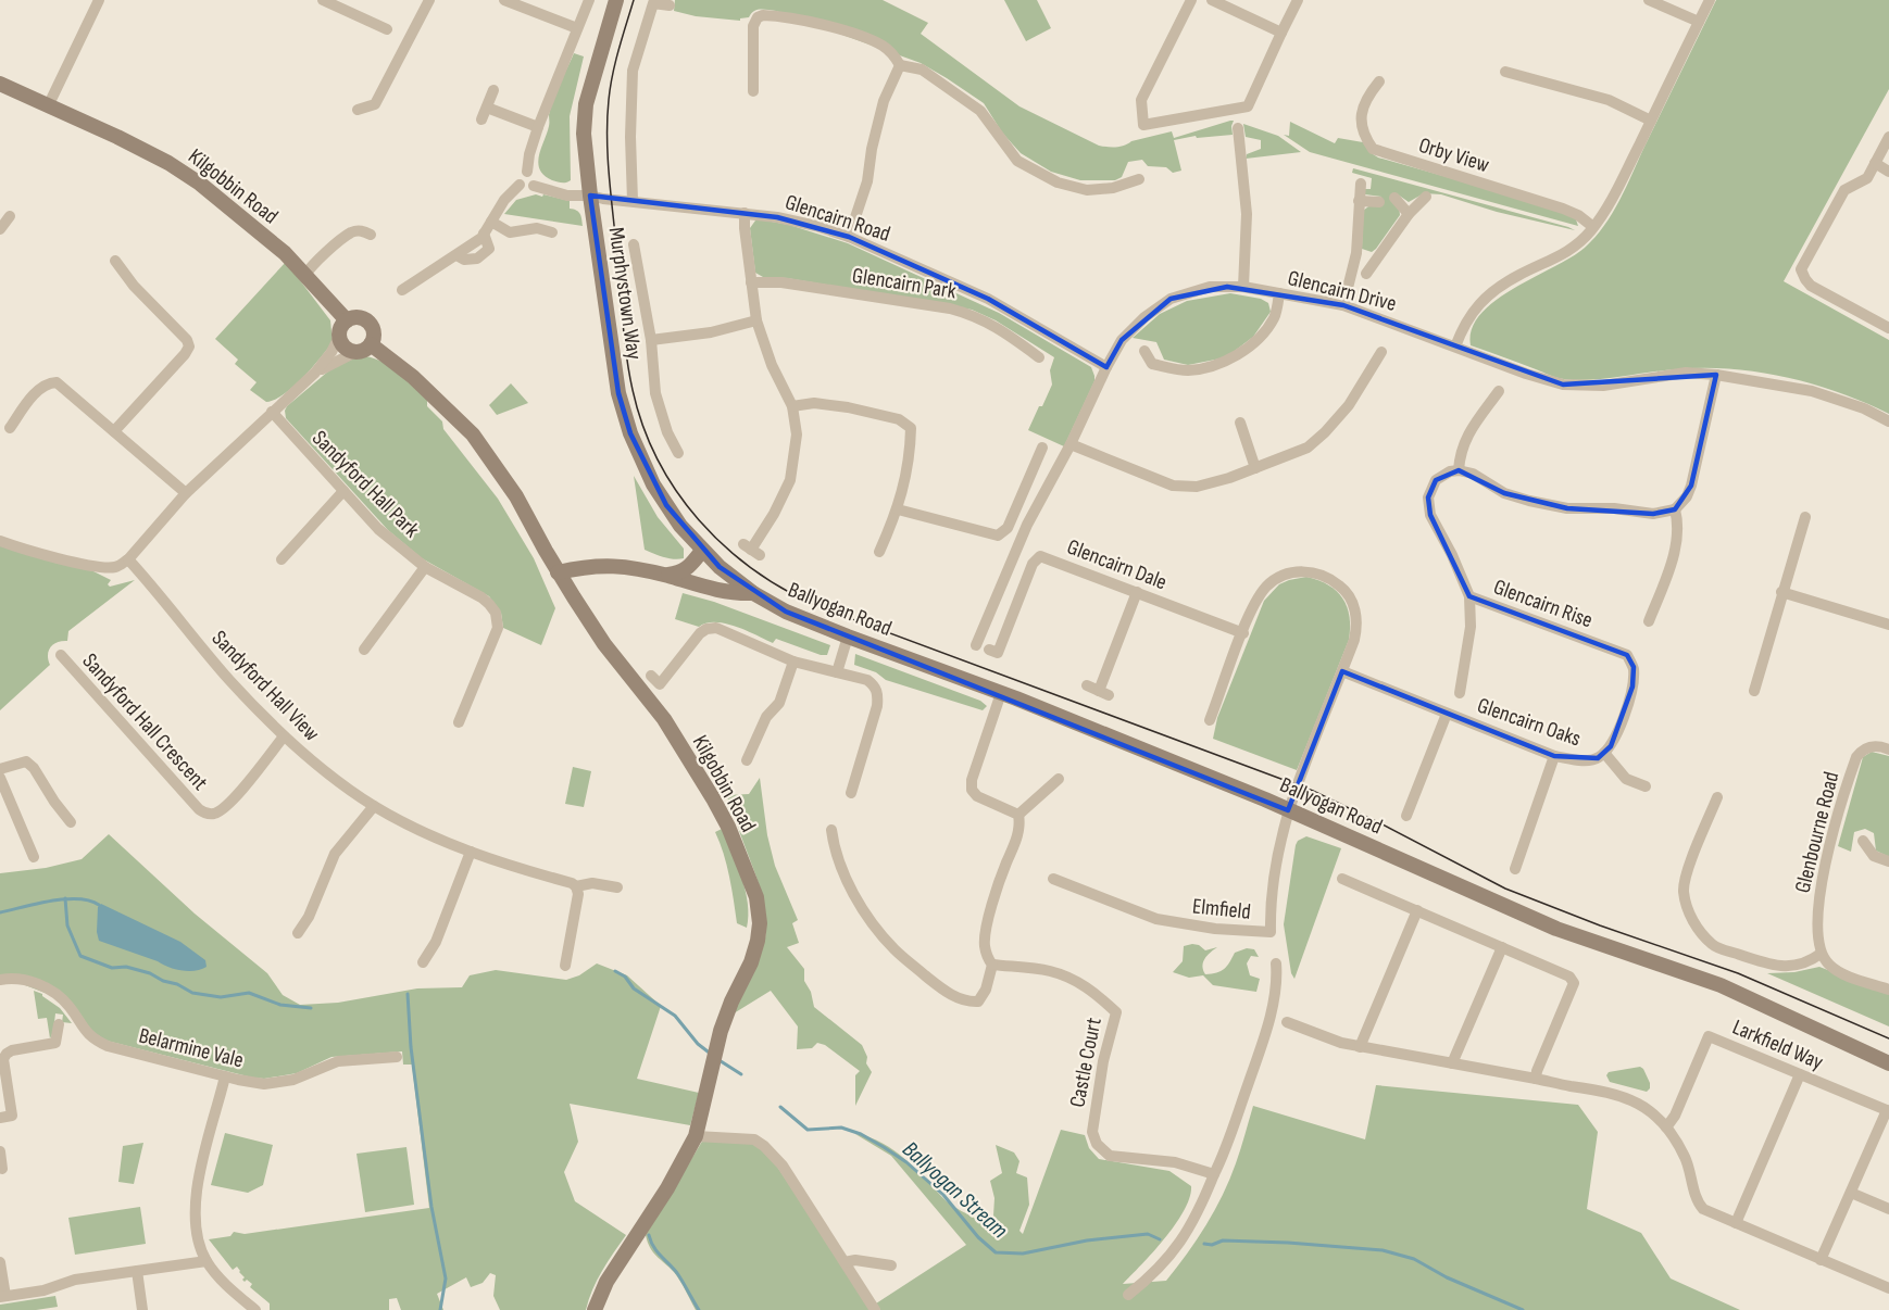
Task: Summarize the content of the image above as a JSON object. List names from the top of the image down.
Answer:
{
  "streets": {
    "street": [
      "Orby View",
      "Kilgobbin Road",
      "Glencairn Road",
      "Glencairn Park",
      "Glencairn Drive",
      "Murphystown Way",
      "Sandyford Hall Park",
      "Glencairn Dale",
      "Glencairn Rise",
      "Ballyogan Road",
      "Sandyford Hall View",
      "Sandyford Hall Crescent",
      "Glencairn Oaks",
      "Glenbourne Road",
      "Elmfield",
      "Larkfield Way",
      "Belarmine Vale",
      "Castle Court"
    ]
  },
  "crossings": [
    ["Kilgobbin Road", "Ballyogan Road"],
    ["Glencairn Road", "Glencairn Drive"],
    ["Glencairn Road", "Murphystown Way"],
    ["Murphystown Way", "Ballyogan Road"],
    ["Glencairn Dale", "Elmfield"],
    ["Glencairn Rise", "Glencairn Oaks"],
    ["Ballyogan Road", "Elmfield"],
    ["Sandyford Hall View", "Sandyford Hall Crescent"],
    ["Glencairn Oaks", "Elmfield"]
  ],
  "water": ["Ballyogan Stream"]
}
